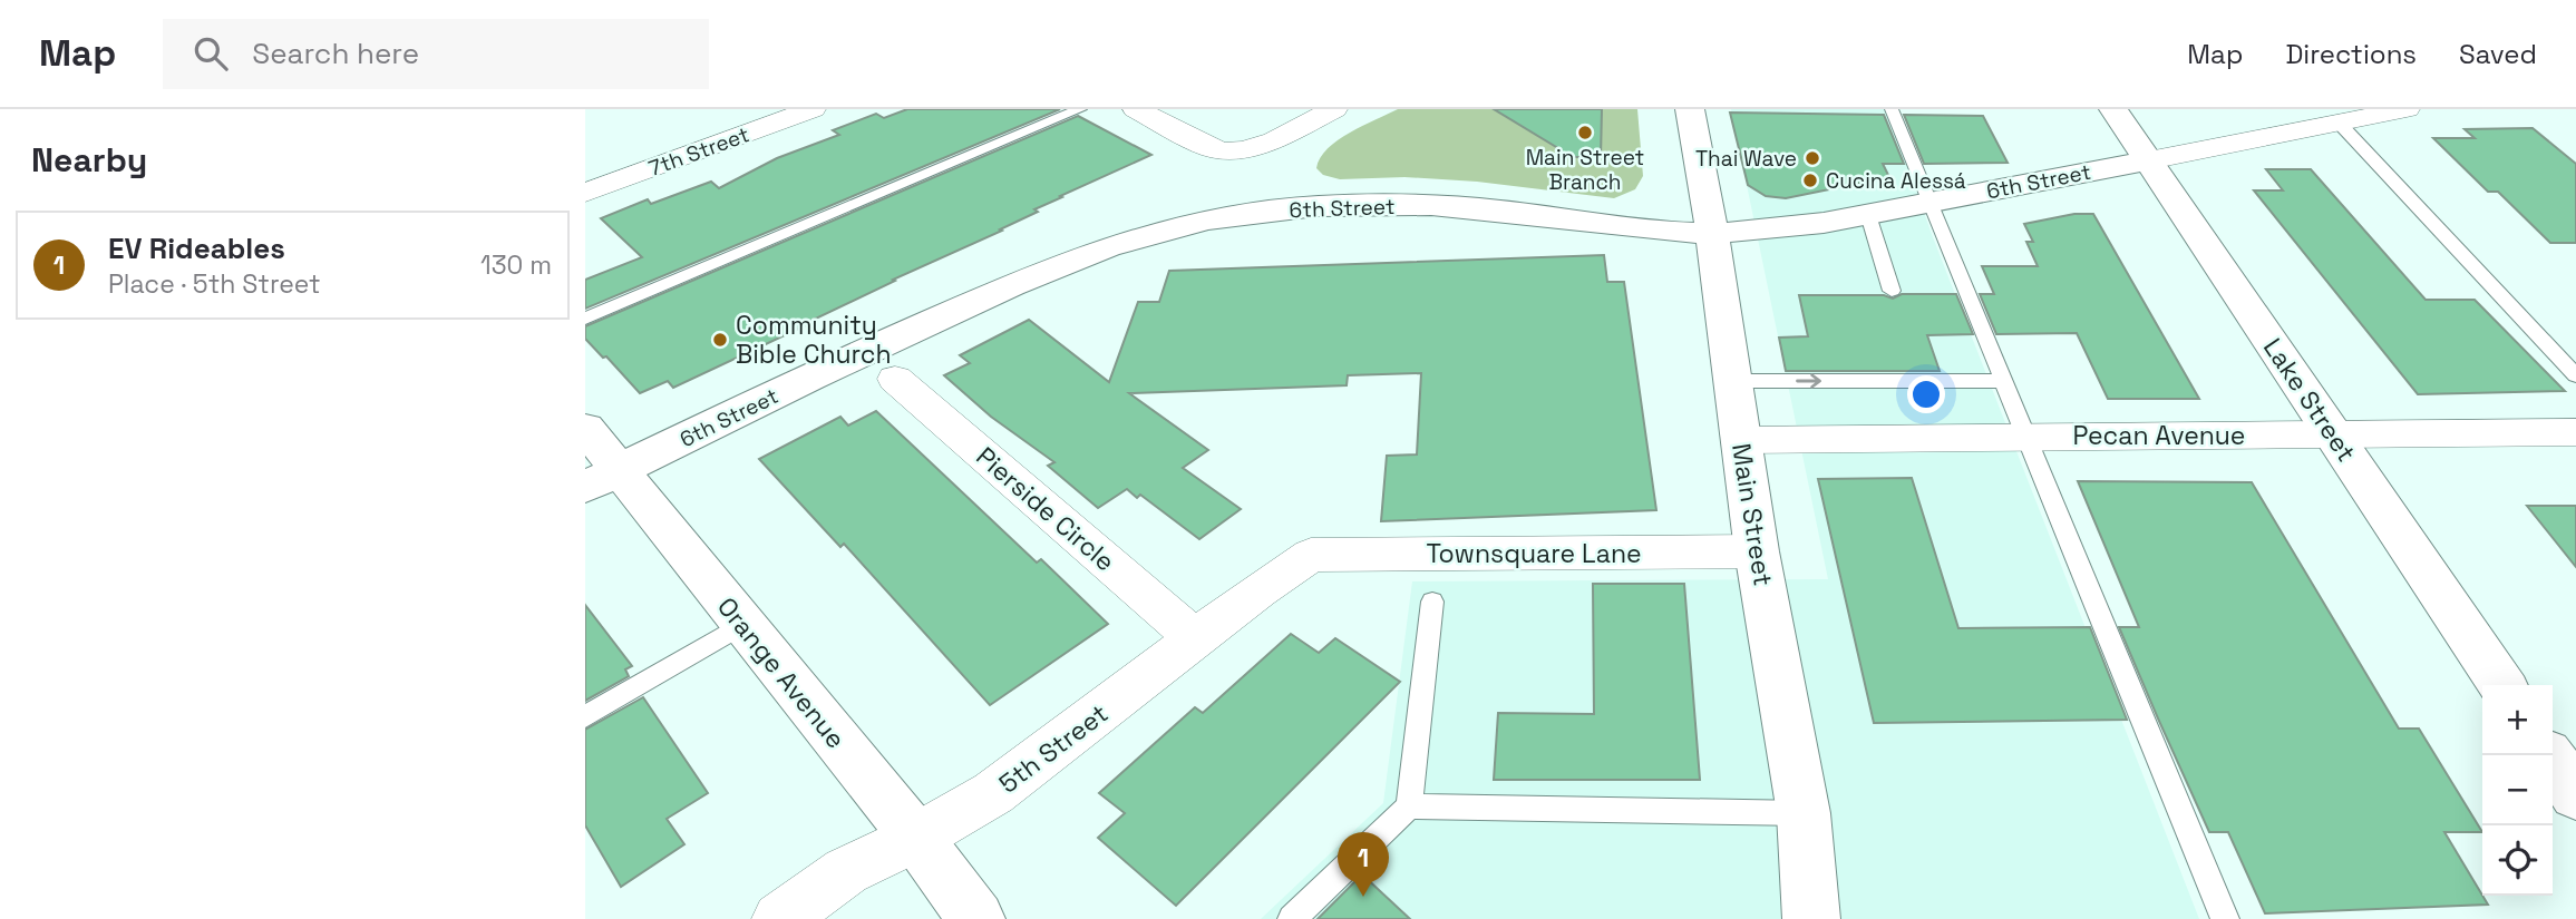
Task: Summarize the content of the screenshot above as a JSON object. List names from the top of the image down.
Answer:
{
  "streets": {
    "street": [
      "7th Street",
      "6th Street",
      "Lake Street",
      "Pecan Avenue",
      "Pierside Circle",
      "Main Street",
      "Townsquare Lane",
      "Orange Avenue",
      "5th Street"
    ]
  },
  "crossings": [
    ["6th Street", "Lake Street"],
    ["6th Street", "Main Street"],
    ["6th Street", "Orange Avenue"],
    ["Lake Street", "Pecan Avenue"],
    ["Pecan Avenue", "Main Street"],
    ["Pierside Circle", "5th Street"],
    ["Main Street", "Townsquare Lane"],
    ["Townsquare Lane", "5th Street"],
    ["Orange Avenue", "5th Street"]
  ],
  "places": [
    "Main Street Branch",
    "Thai Wave",
    "Cucina Alessá",
    "Community Bible Church"
  ],
  "page": {
    "header": "Map",
    "search": "Search here",
    "nav": ["Map", "Directions", "Saved"],
    "heading": "Nearby",
    "list": [
      {
        "mark": "1",
        "name": "EV Rideables",
        "note": "Place · 5th Street",
        "value": "130 m"
      }
    ],
    "map_buttons": ["+", "−"],
    "pins": "1"
  }
}
